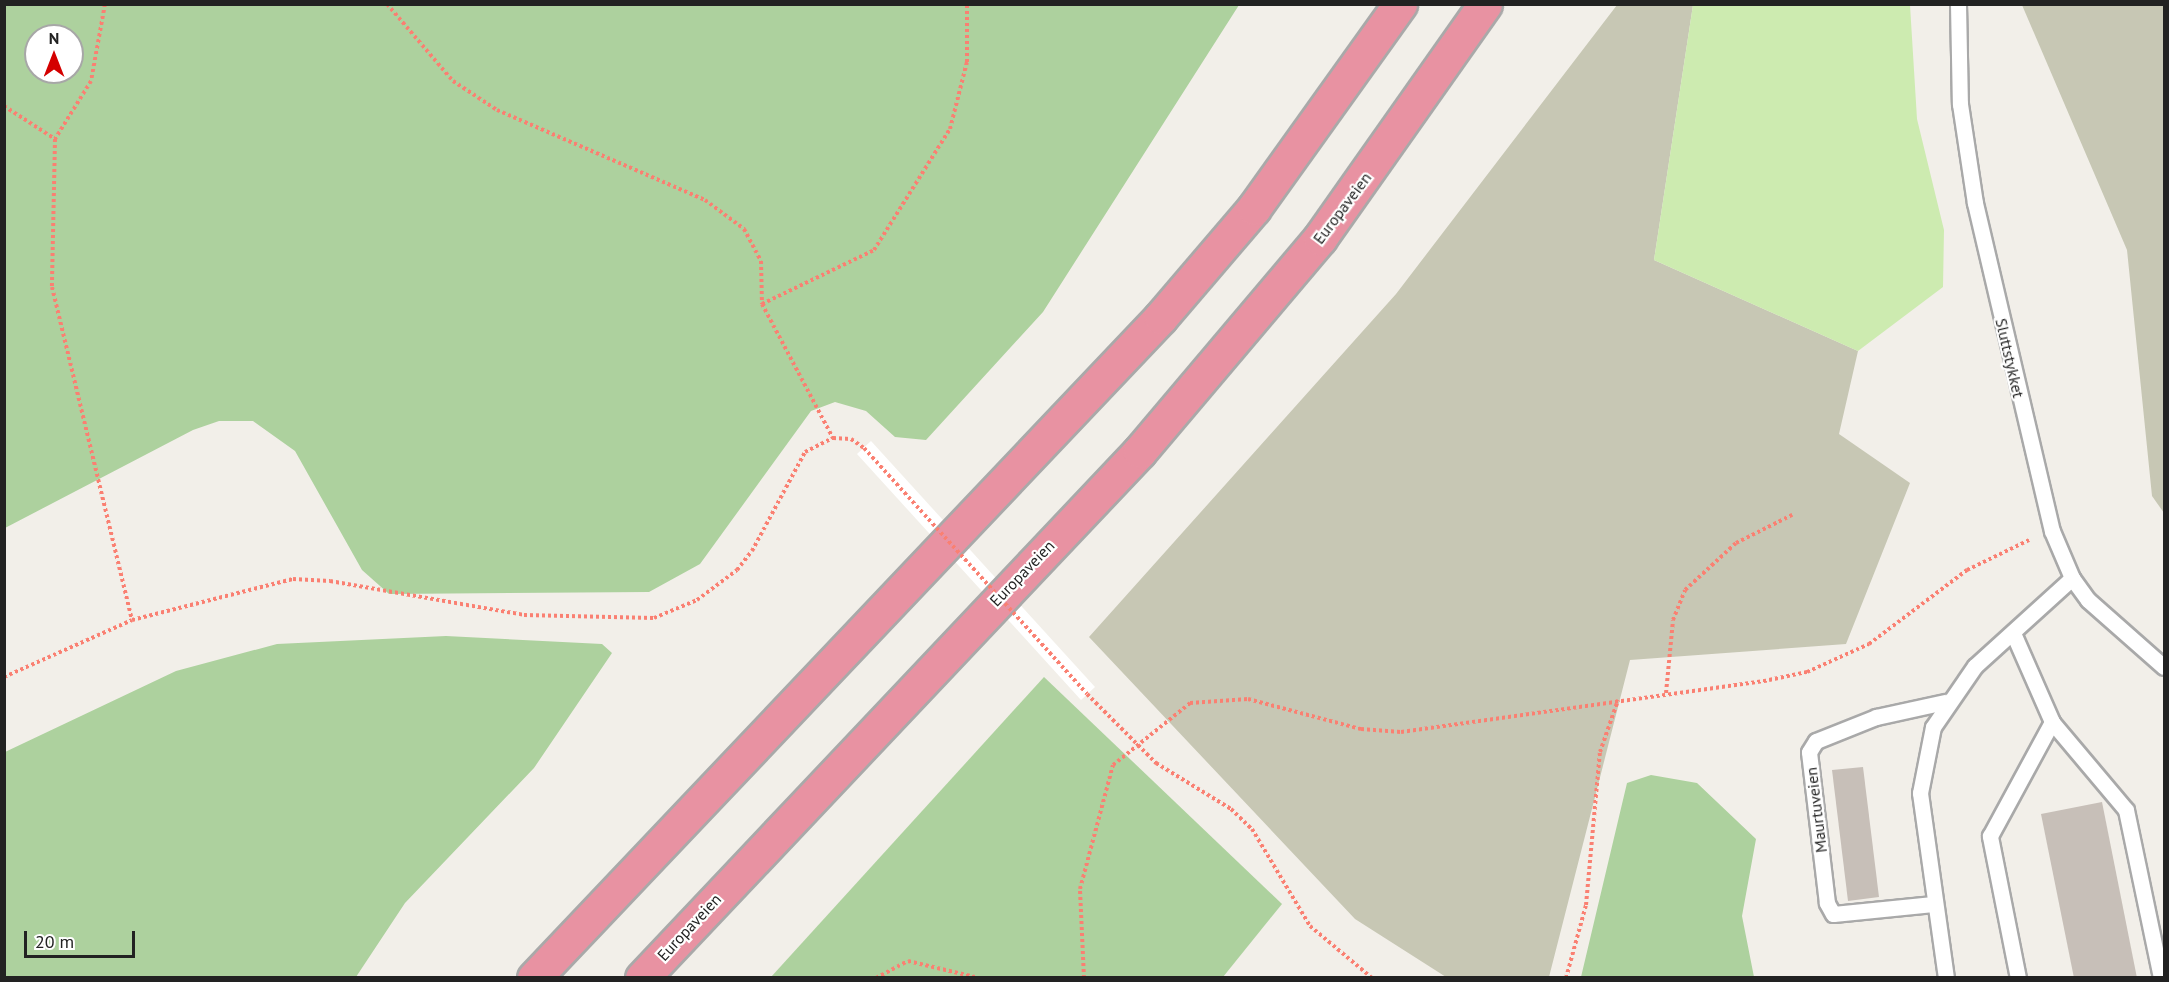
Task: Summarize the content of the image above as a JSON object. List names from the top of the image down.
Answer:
{
  "streets": {
    "highway": ["Europaveien"],
    "lane": ["Sluttstykket", "Maurtuveien"]
  },
  "scale_bar": "20 m",
  "north": "top"
}
